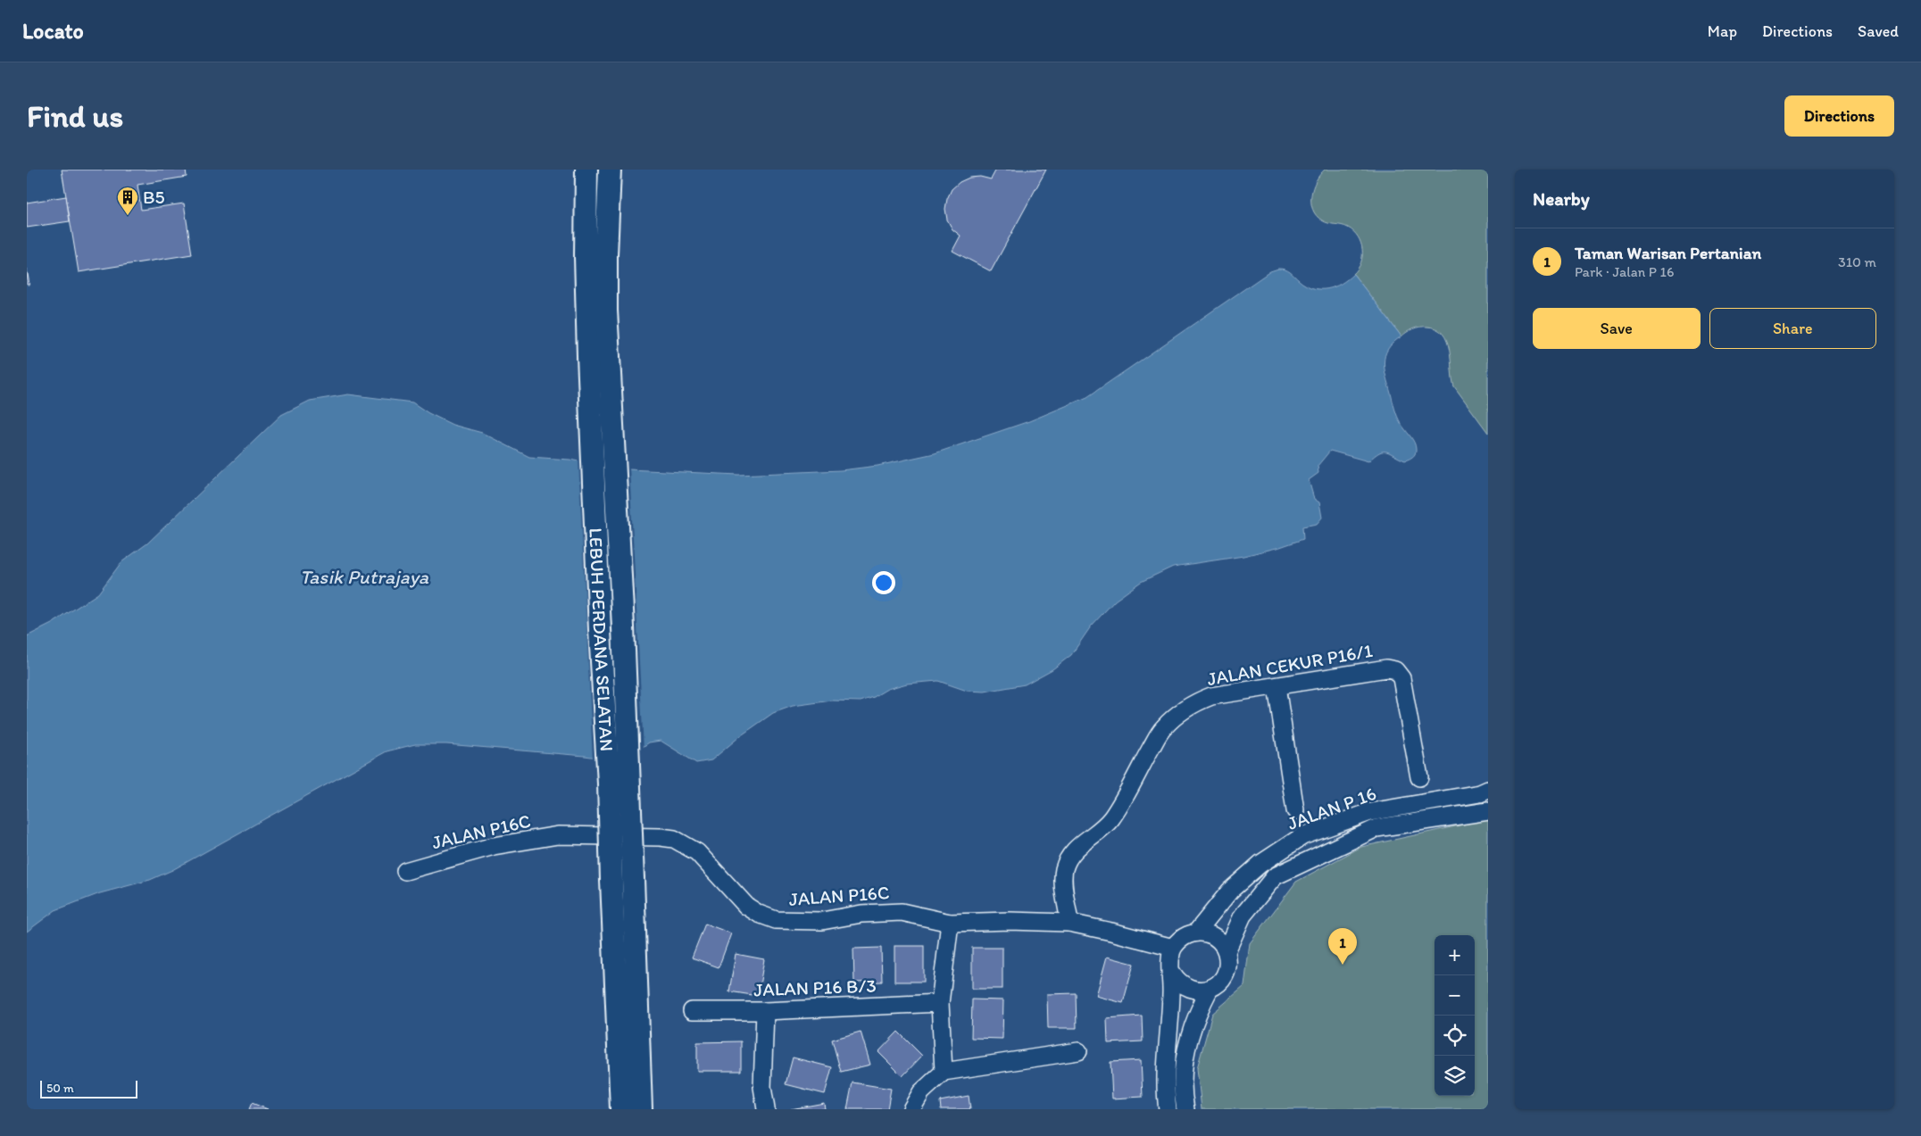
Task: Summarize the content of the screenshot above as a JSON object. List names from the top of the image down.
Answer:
{
  "streets": {
    "main road": ["LEBUH PERDANA SELATAN"],
    "street": [
      "JALAN CEKUR P16/1",
      "JALAN P 16",
      "JALAN P16C",
      "JALAN P16 B/3"
    ]
  },
  "crossings": [
    ["JALAN CEKUR P16/1", "JALAN P16C"],
    ["JALAN P 16", "JALAN P16C"]
  ],
  "water": ["Tasik Putrajaya"],
  "places": {
    "building": ["B5"]
  },
  "scale_bar": "50 m",
  "page": {
    "header": "Locato",
    "nav": ["Map", "Directions", "Saved"],
    "buttons": [
      "Directions",
      ["Save", "Share"]
    ],
    "title": "Find us",
    "heading": "Nearby",
    "list": [
      {
        "mark": "1",
        "name": "Taman Warisan Pertanian",
        "note": "Park · Jalan P 16",
        "value": "310 m"
      }
    ],
    "pins": "1",
    "map_buttons": ["+", "−"],
    "scale": "50 m"
  }
}
